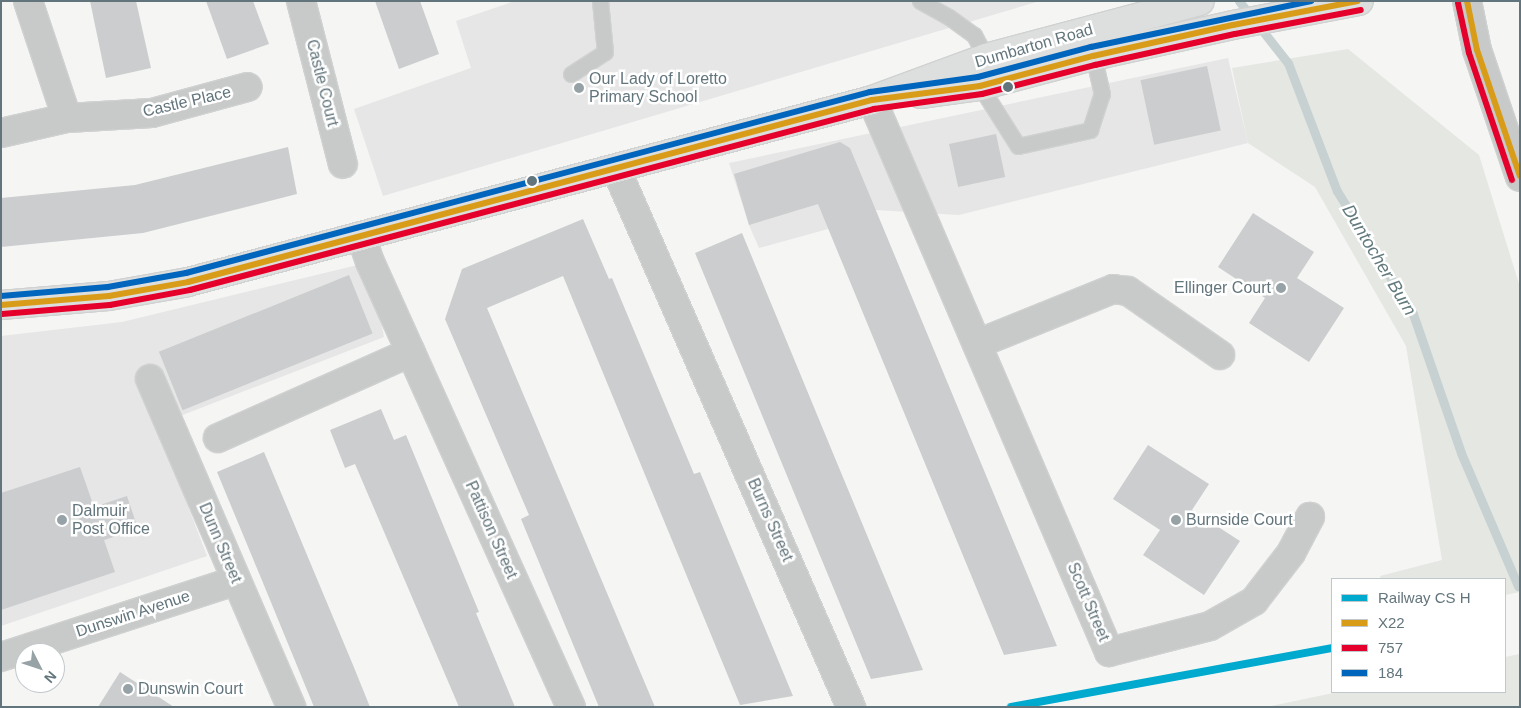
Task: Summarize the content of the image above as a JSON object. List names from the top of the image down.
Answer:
{
  "streets": {
    "main road": ["Dumbarton Road"],
    "street": [
      "Castle Court",
      "Castle Place",
      "Burns Street",
      "Pattison Street",
      "Dunn Street",
      "Scott Street",
      "Dunswin Avenue"
    ]
  },
  "crossings": [
    ["Dumbarton Road", "Burns Street"],
    ["Dumbarton Road", "Pattison Street"],
    ["Dumbarton Road", "Scott Street"],
    ["Dunn Street", "Dunswin Avenue"]
  ],
  "water": ["Duntocher Burn"],
  "places": [
    "Our Lady of Loretto Primary School",
    "Ellinger Court",
    "Dalmuir Post Office",
    "Burnside Court",
    "Dunswin Court"
  ],
  "lines": ["transit line X22", "transit line 184", "transit line 757"],
  "legend": [
    "Railway CS H",
    "X22",
    "757",
    "184"
  ],
  "north": "bottom right"
}
